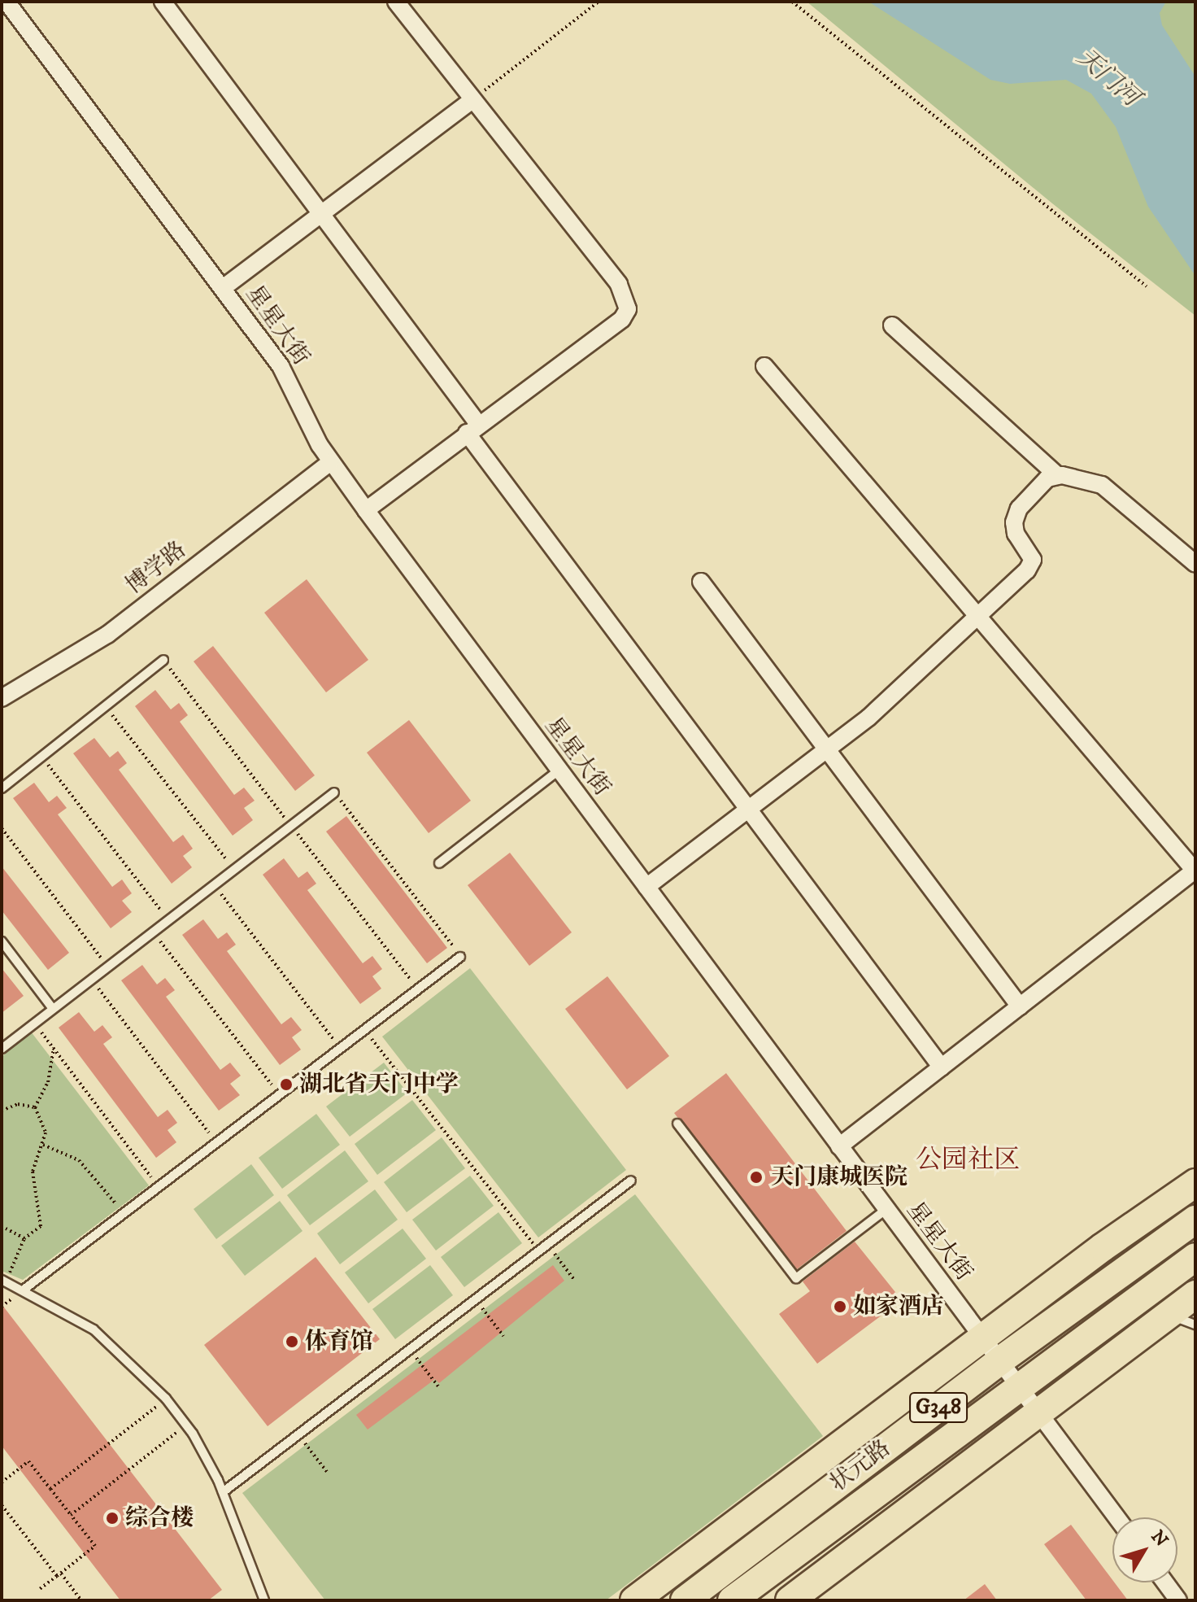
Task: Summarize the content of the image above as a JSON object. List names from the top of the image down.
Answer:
{
  "streets": {
    "highway": ["G348", "状元路"],
    "street": ["星星大街", "博学路"]
  },
  "crossings": [
    ["星星大街", "博学路"],
    ["星星大街", "状元路"]
  ],
  "districts": ["公园社区"],
  "water": ["天门河"],
  "places": [
    "湖北省天门中学",
    "天门康城医院",
    "如家酒店",
    "体育馆",
    "综合楼"
  ],
  "north": "top right"
}
